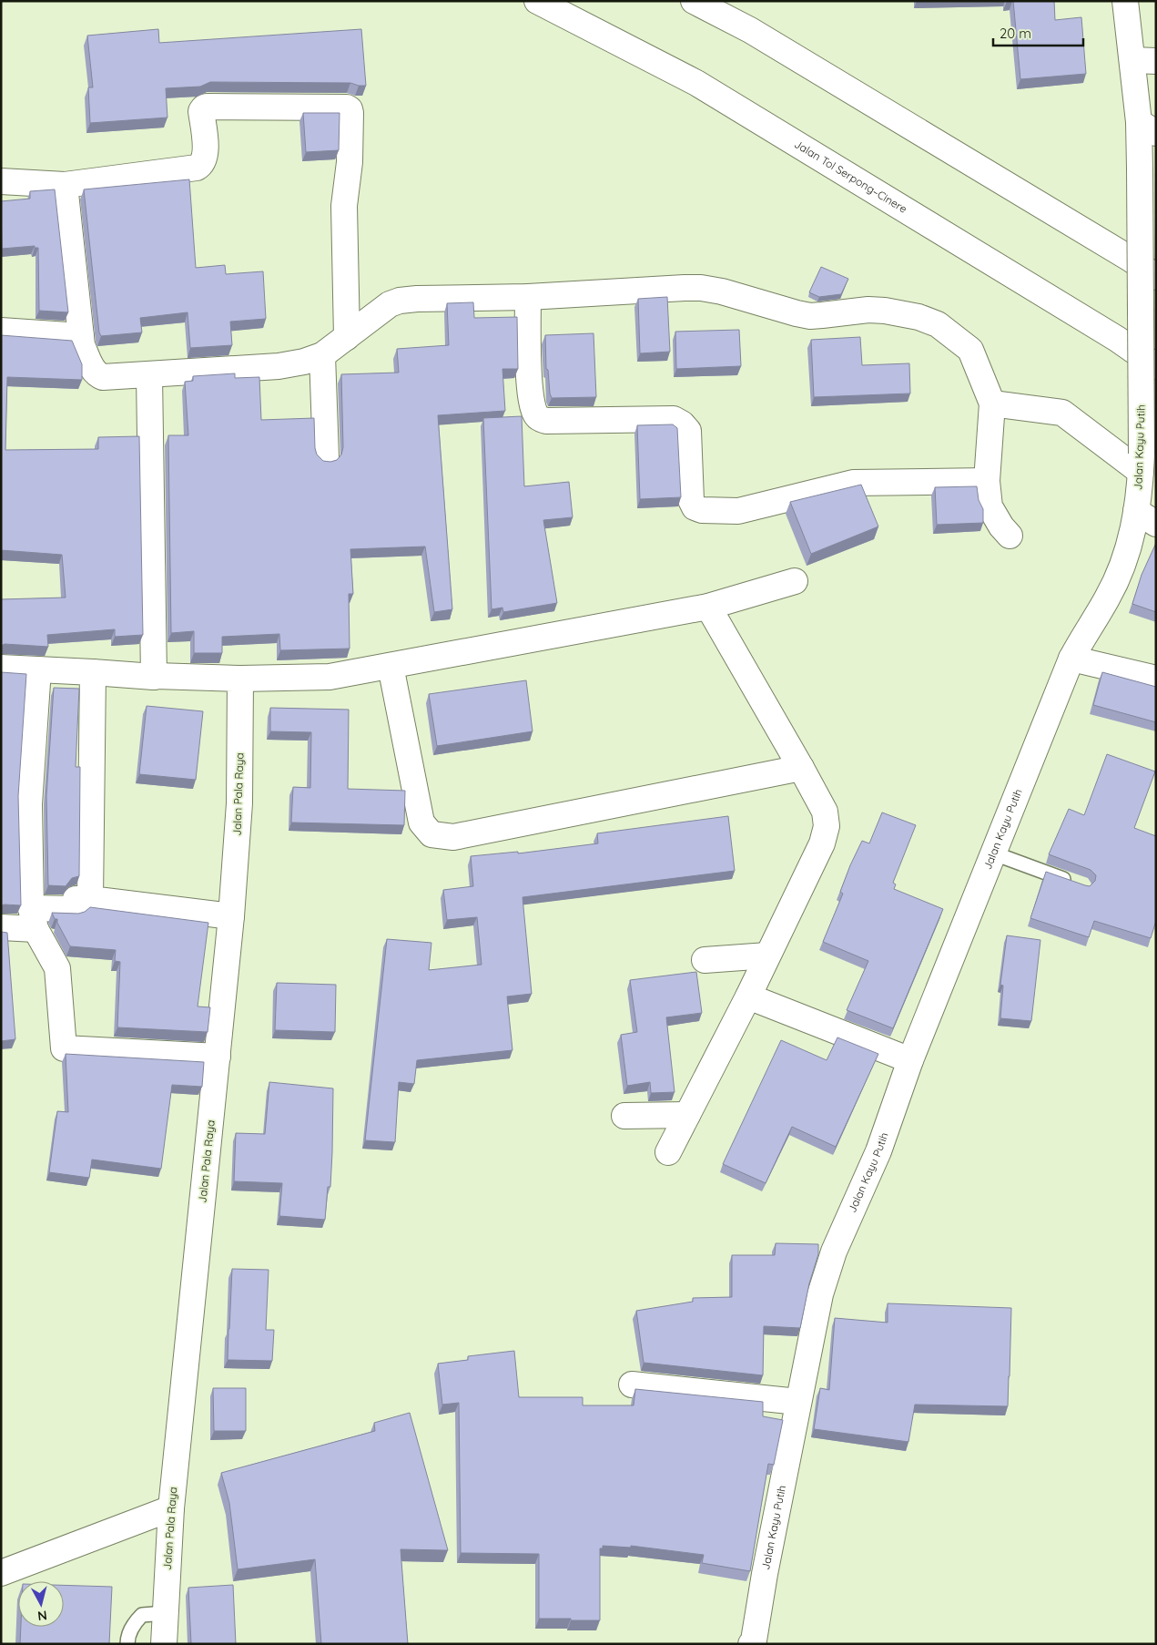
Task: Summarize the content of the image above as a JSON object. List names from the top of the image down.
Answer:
{
  "streets": {
    "main road": ["Jalan Tol Serpong–Cinere", "Jalan Kayu Putih", "Jalan Pala Raya"]
  },
  "scale_bar": "20 m",
  "north": "bottom"
}
